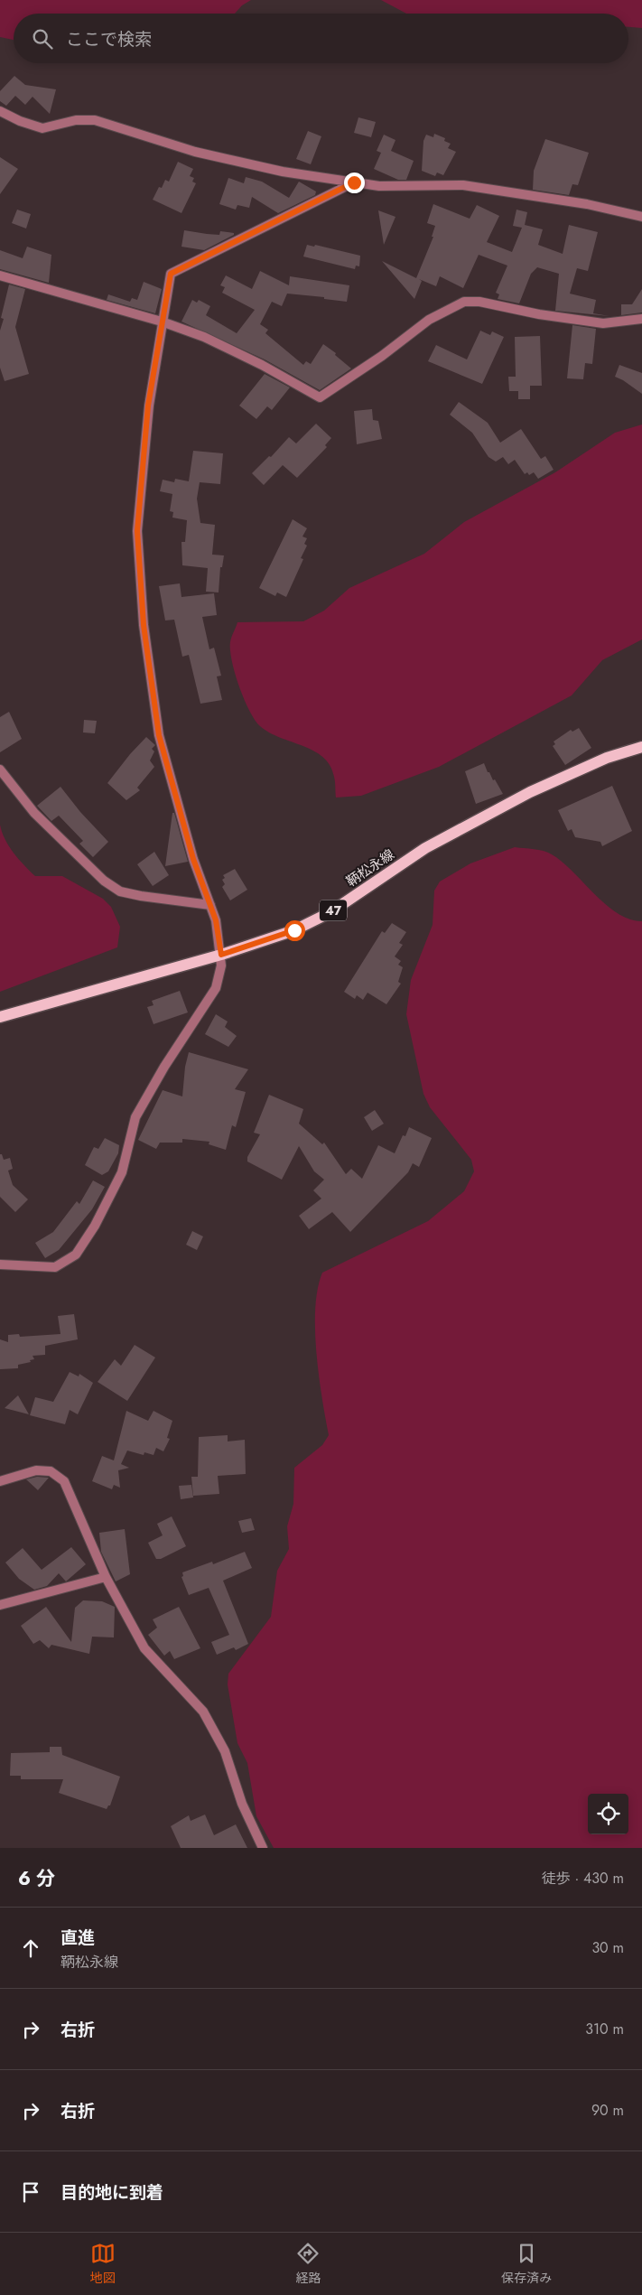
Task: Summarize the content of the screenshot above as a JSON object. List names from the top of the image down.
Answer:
{
  "streets": {
    "main road": ["鞆松永線", "47"]
  },
  "page": {
    "search": "ここで検索",
    "heading": ["6 分", "徒歩 · 430 m"],
    "list": [
      ["直進", "鞆松永線", "30 m"],
      ["右折", "310 m"],
      ["右折", "90 m"],
      "目的地に到着"
    ],
    "nav": ["地図", "経路", "保存済み"]
  }
}
